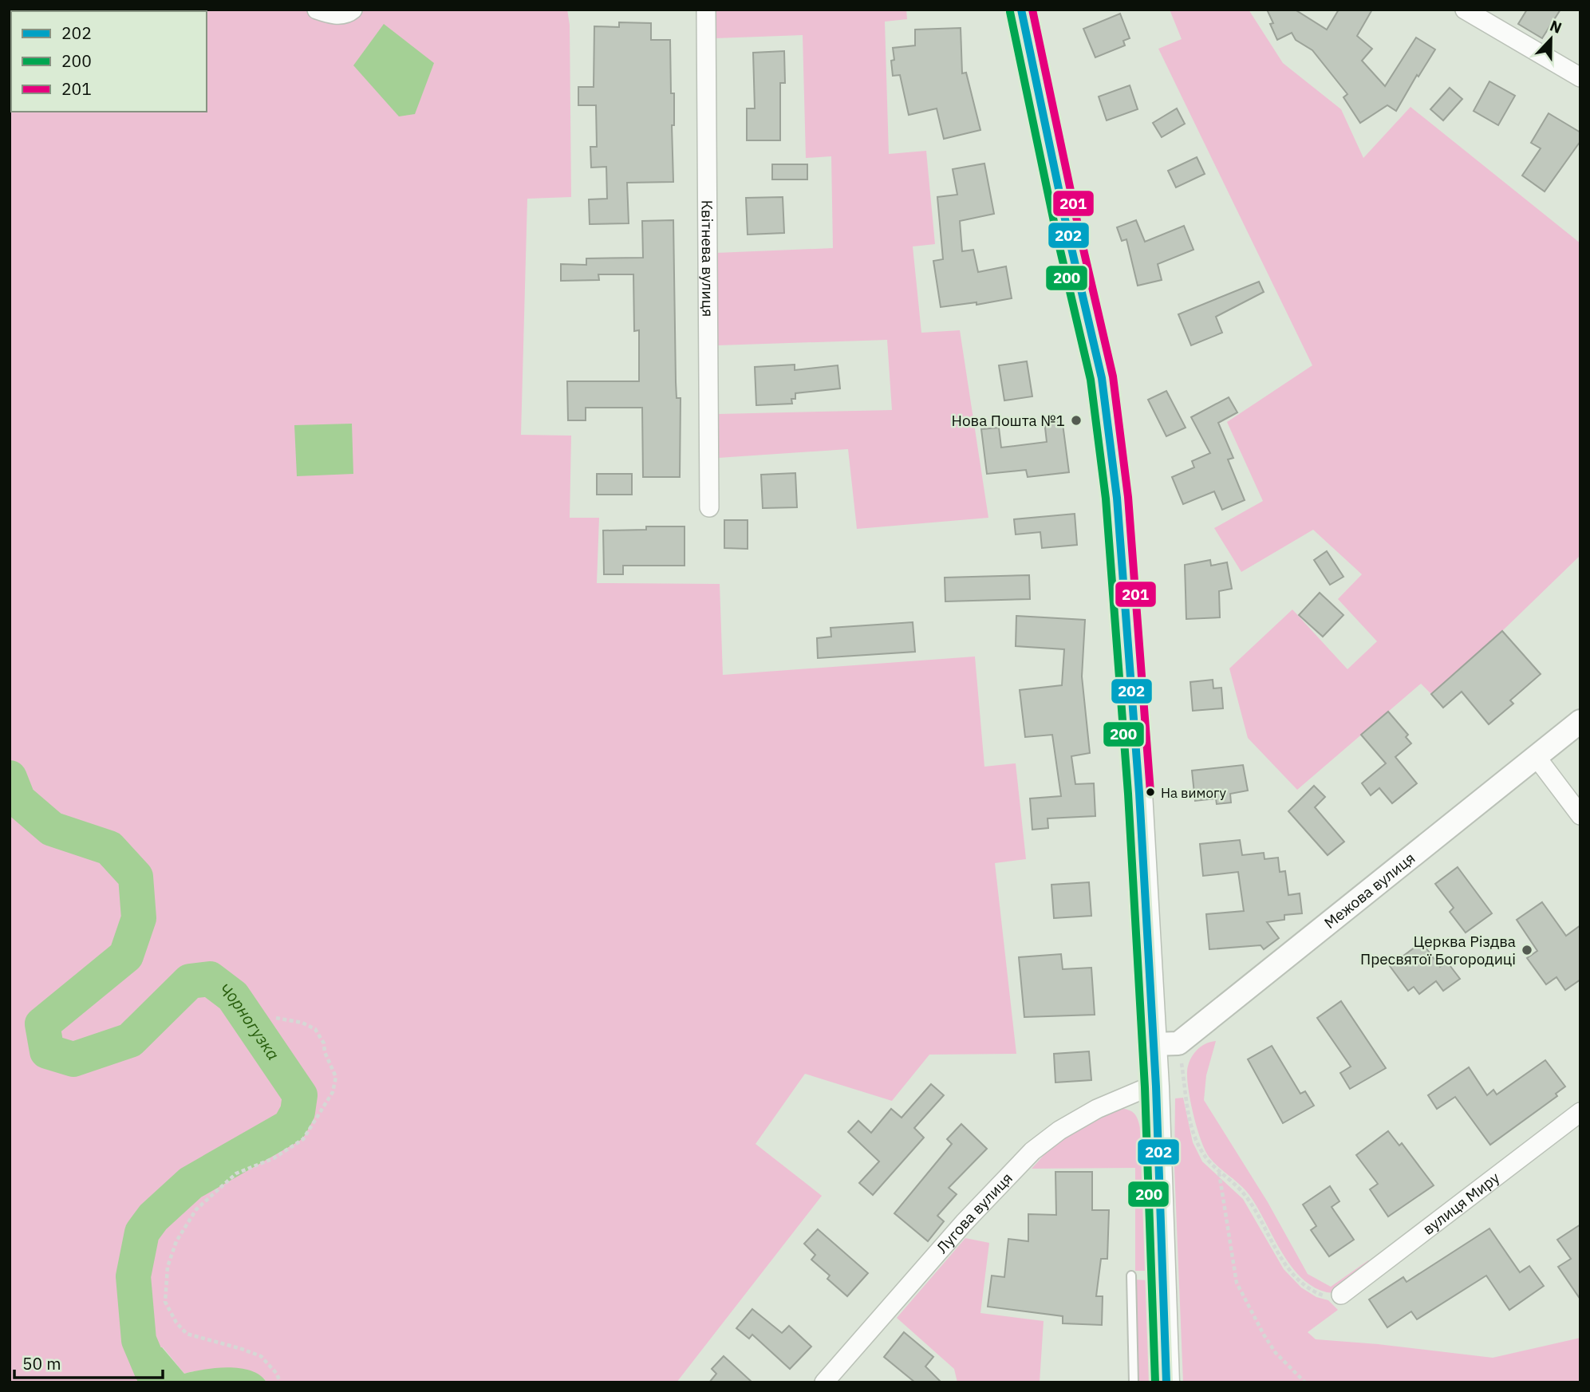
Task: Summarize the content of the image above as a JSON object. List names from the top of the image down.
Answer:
{
  "streets": {
    "street": [
      "Квітнева вулиця",
      "Межова вулиця",
      "вулиця Миру",
      "Лугова вулиця"
    ]
  },
  "water": ["Чорногузка"],
  "places": ["Нова Пошта №1", "На вимогу", "Церква Різдва Пресвятої Богородиці"],
  "lines": ["transit line 202", "transit line 201", "transit line 200"],
  "legend": ["202", "200", "201"],
  "scale_bar": "50 m",
  "north": "top"
}
